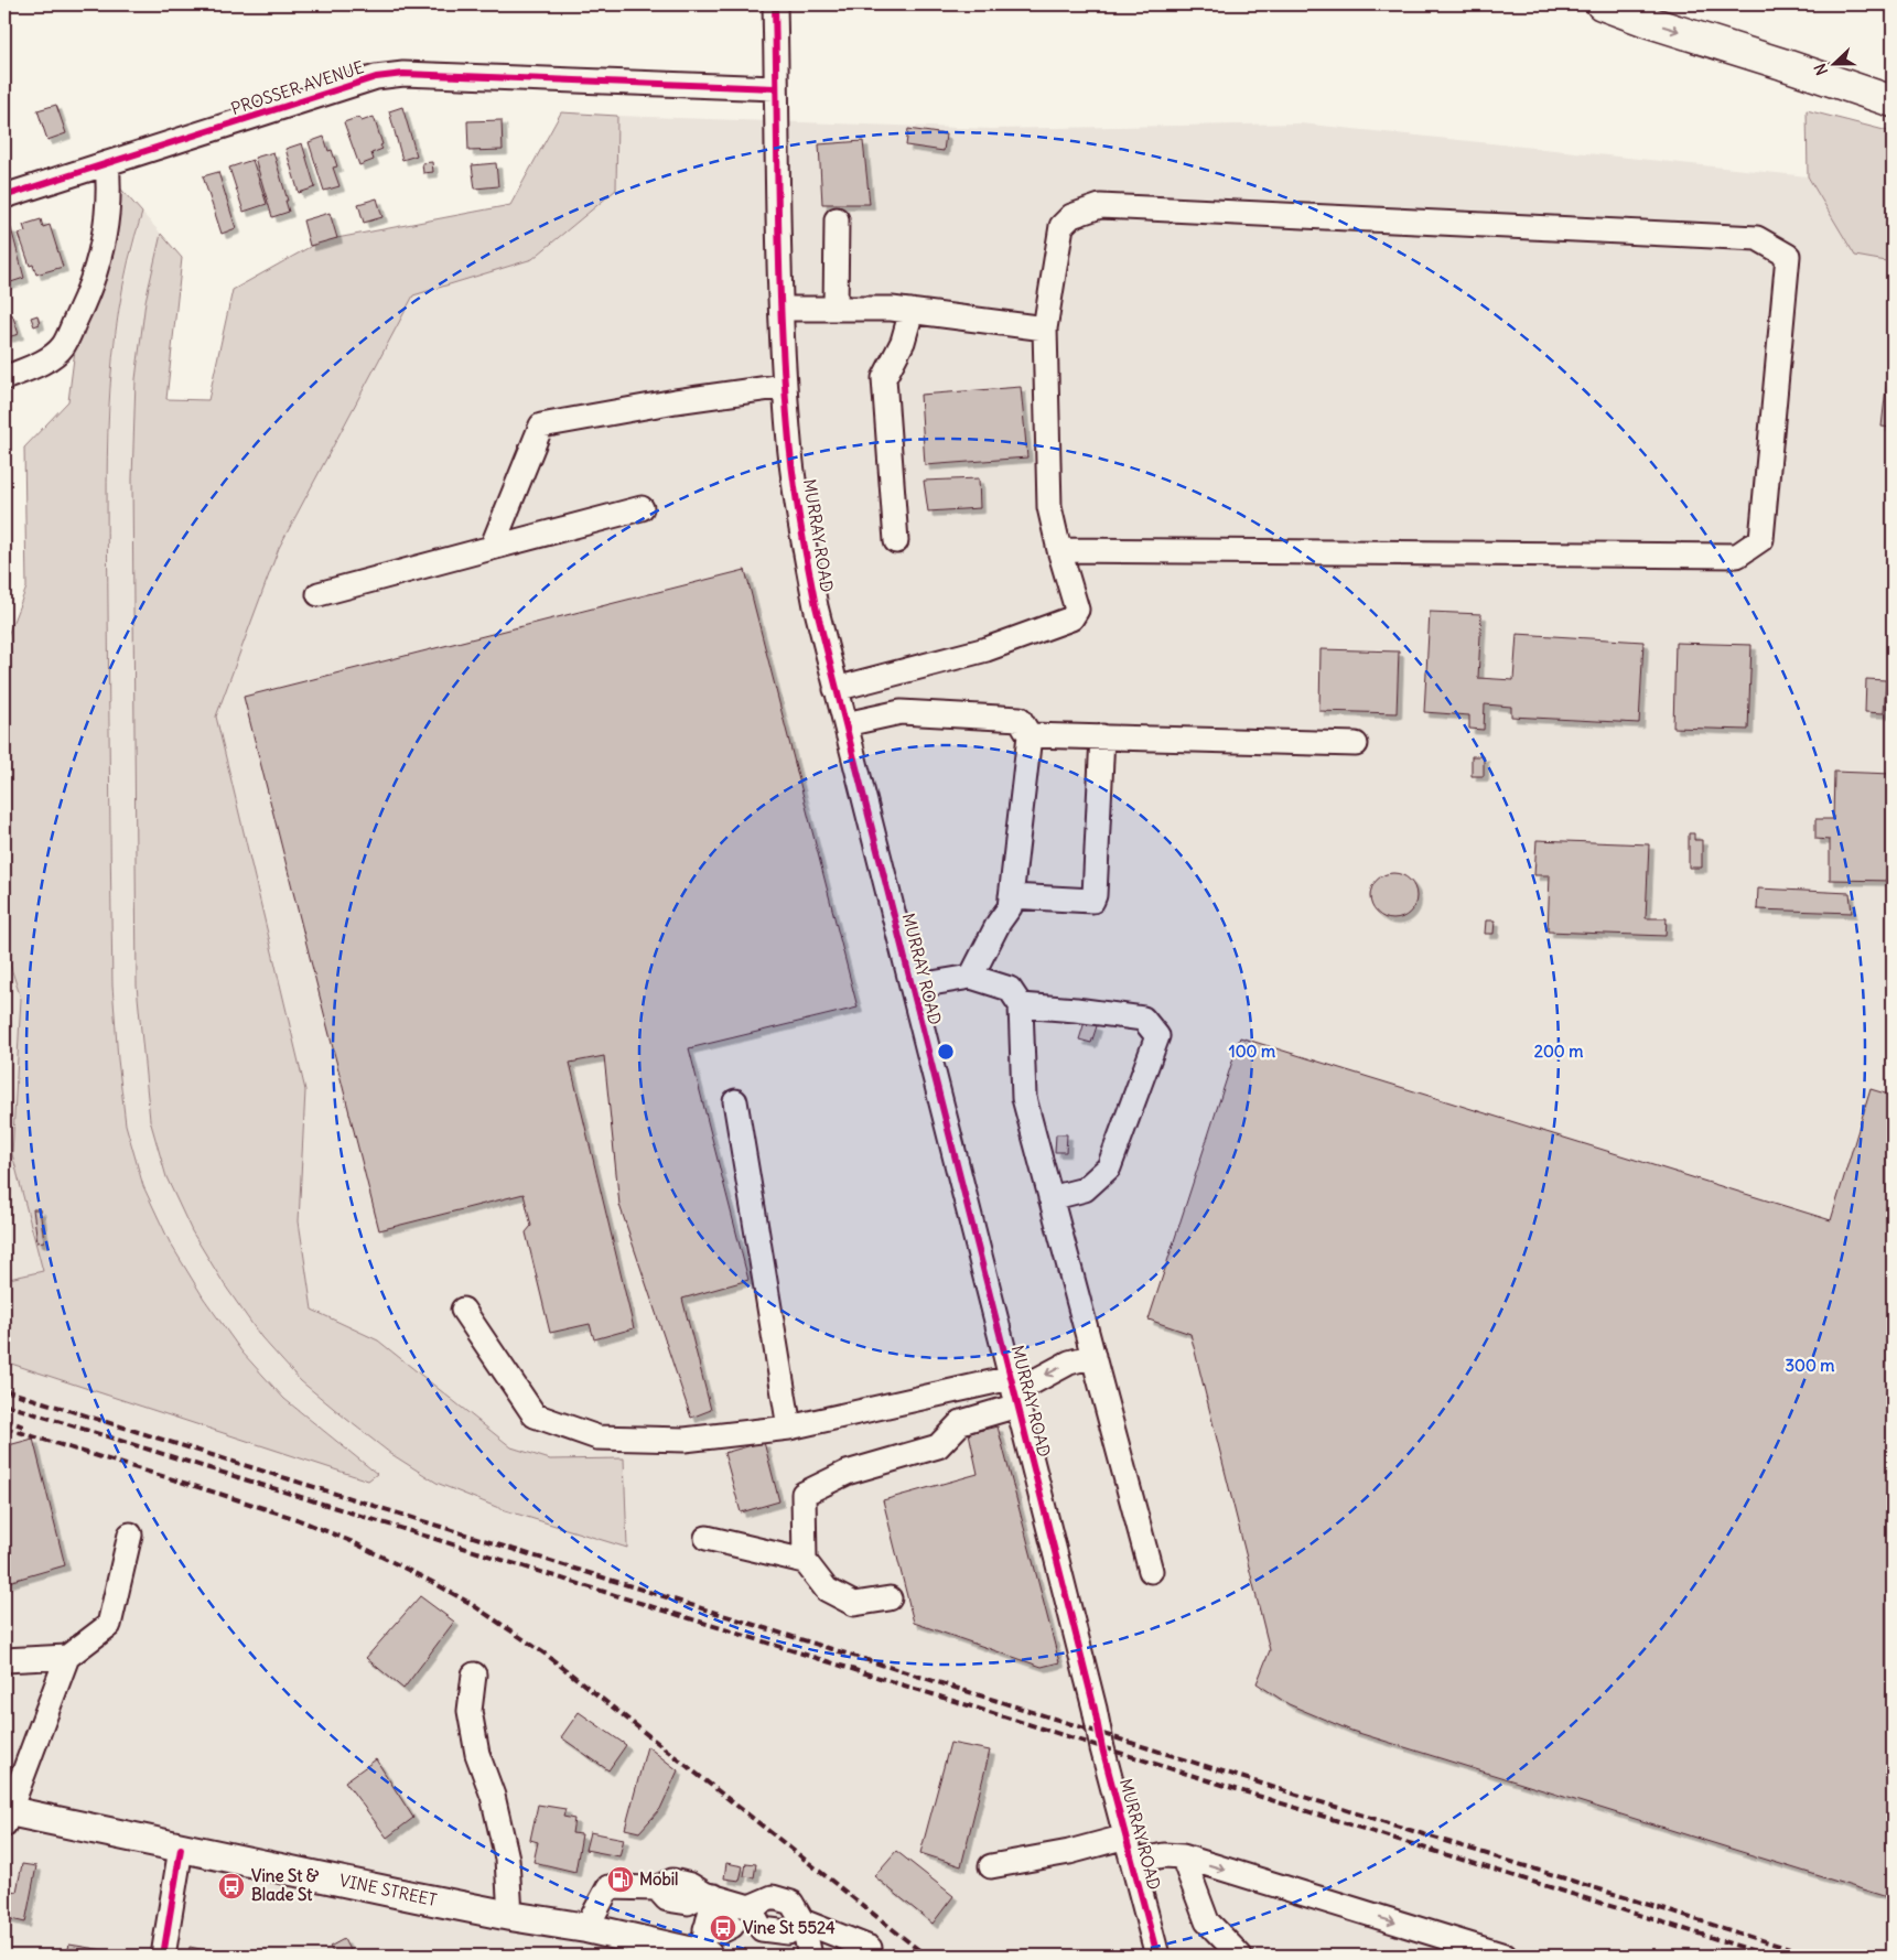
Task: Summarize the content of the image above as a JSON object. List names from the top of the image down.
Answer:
{
  "streets": {
    "main road": ["VINE STREET"],
    "street": ["PROSSER AVENUE", "MURRAY ROAD"]
  },
  "crossings": [
    ["PROSSER AVENUE", "MURRAY ROAD"]
  ],
  "places": {
    "fuel station": ["Mobil"],
    "bus stop": ["Vine St & Blade St", "Vine St 5524"]
  },
  "north": "left",
  "rings": ["100 m", "200 m", "300 m"]
}
